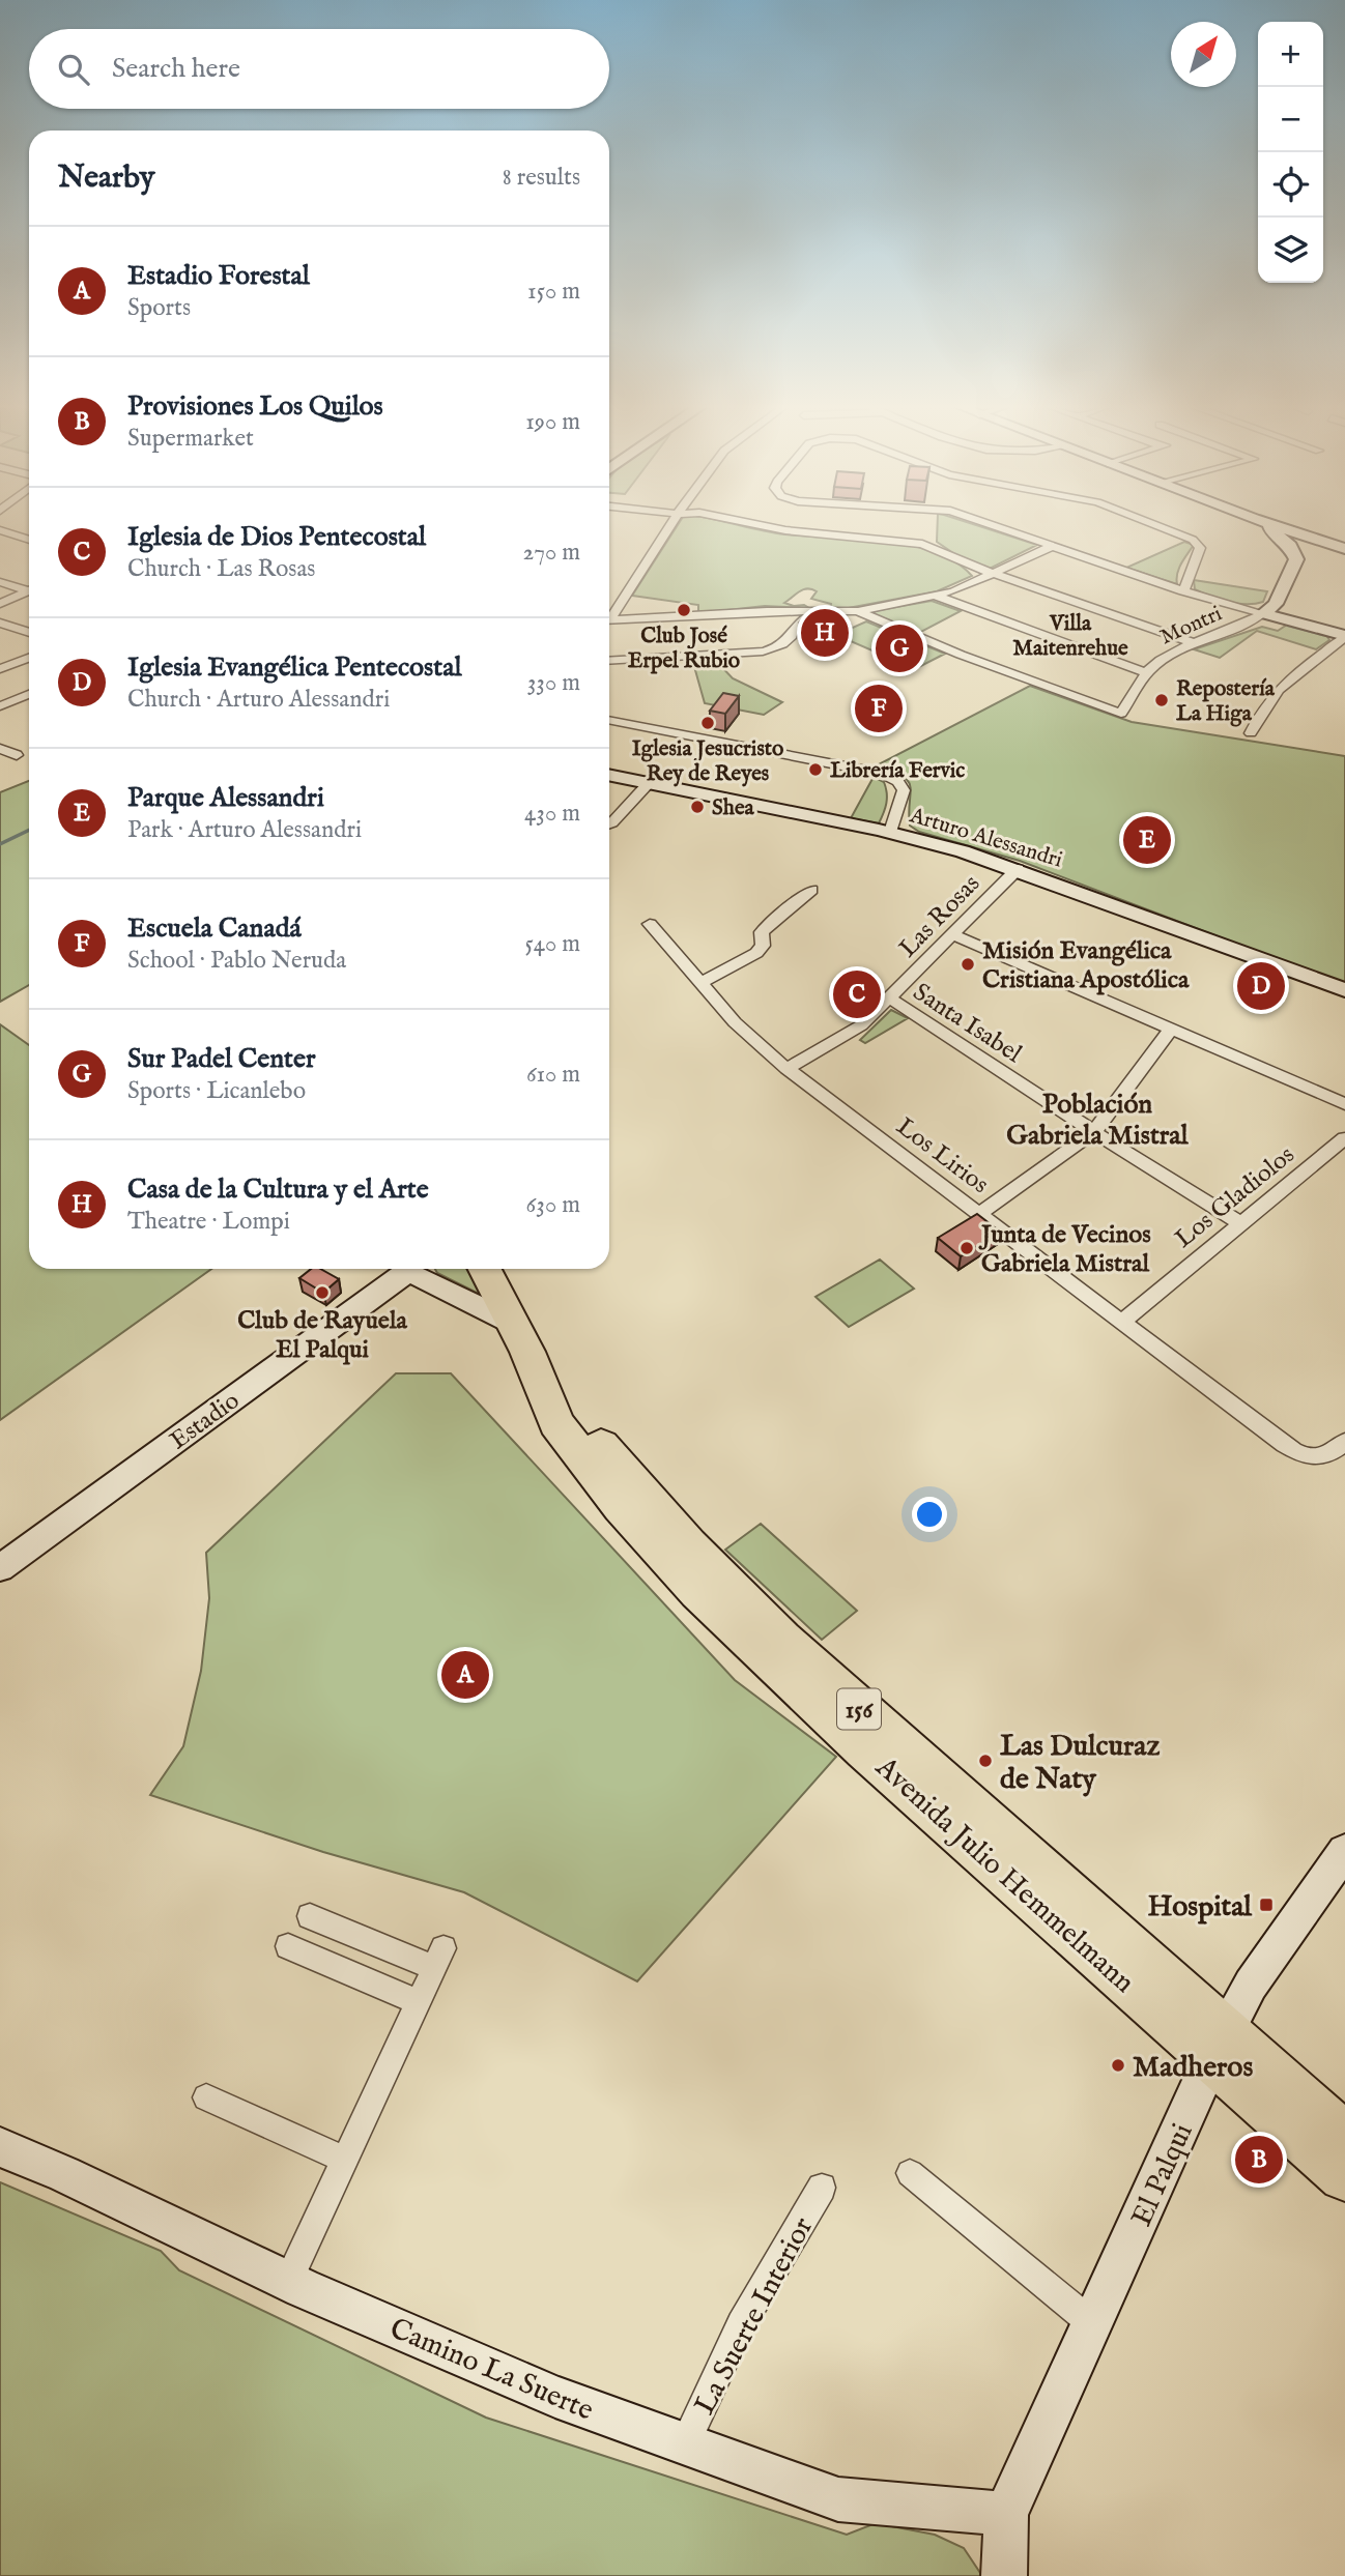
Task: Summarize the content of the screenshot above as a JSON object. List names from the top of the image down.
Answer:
{
  "streets": {
    "highway": ["156", "Avenida Julio Hemmelmann"],
    "street": [
      "Montri",
      "Arturo Alessandri",
      "Las Rosas",
      "Santa Isabel",
      "Los Lirios",
      "Los Gladiolos",
      "Estadio",
      "El Palqui",
      "La Suerte Interior",
      "Camino La Suerte"
    ]
  },
  "crossings": [
    ["Arturo Alessandri", "Las Rosas"],
    ["Las Rosas", "Santa Isabel"],
    ["Las Rosas", "Los Lirios"],
    ["Santa Isabel", "Los Gladiolos"],
    ["Los Lirios", "Los Gladiolos"],
    ["Estadio", "Avenida Julio Hemmelmann"],
    ["Avenida Julio Hemmelmann", "El Palqui"],
    ["El Palqui", "Camino La Suerte"],
    ["La Suerte Interior", "Camino La Suerte"]
  ],
  "districts": ["Villa Maitenrehue", "Población Gabriela Mistral"],
  "places": {
    "other": [
      "Club José Erpel Rubio",
      "Repostería La Higa",
      "Iglesia Jesucristo Rey de Reyes",
      "Librería Fervic",
      "Shea",
      "Misión Evangélica Cristiana Apostólica",
      "Junta de Vecinos Gabriela Mistral",
      "Club de Rayuela El Palqui",
      "Las Dulcuraz de Naty",
      "Madheros"
    ],
    "transit": ["Hospital"]
  },
  "north": "top right",
  "page": {
    "map_buttons": ["+", "−"],
    "search": "Search here",
    "heading": ["Nearby", "8 results"],
    "list": [
      {
        "mark": "A",
        "name": "Estadio Forestal",
        "note": "Sports",
        "value": "150 m"
      },
      {
        "mark": "B",
        "name": "Provisiones Los Quilos",
        "note": "Supermarket",
        "value": "190 m"
      },
      {
        "mark": "C",
        "name": "Iglesia de Dios Pentecostal",
        "note": "Church · Las Rosas",
        "value": "270 m"
      },
      {
        "mark": "D",
        "name": "Iglesia Evangélica Pentecostal",
        "note": "Church · Arturo Alessandri",
        "value": "330 m"
      },
      {
        "mark": "E",
        "name": "Parque Alessandri",
        "note": "Park · Arturo Alessandri",
        "value": "430 m"
      },
      {
        "mark": "F",
        "name": "Escuela Canadá",
        "note": "School · Pablo Neruda",
        "value": "540 m"
      },
      {
        "mark": "G",
        "name": "Sur Padel Center",
        "note": "Sports · Licanlebo",
        "value": "610 m"
      },
      {
        "mark": "H",
        "name": "Casa de la Cultura y el Arte",
        "note": "Theatre · Lompi",
        "value": "630 m"
      }
    ],
    "pins": [
      "H",
      "G",
      "F",
      "E",
      "D",
      "C",
      "A",
      "B"
    ]
  }
}
